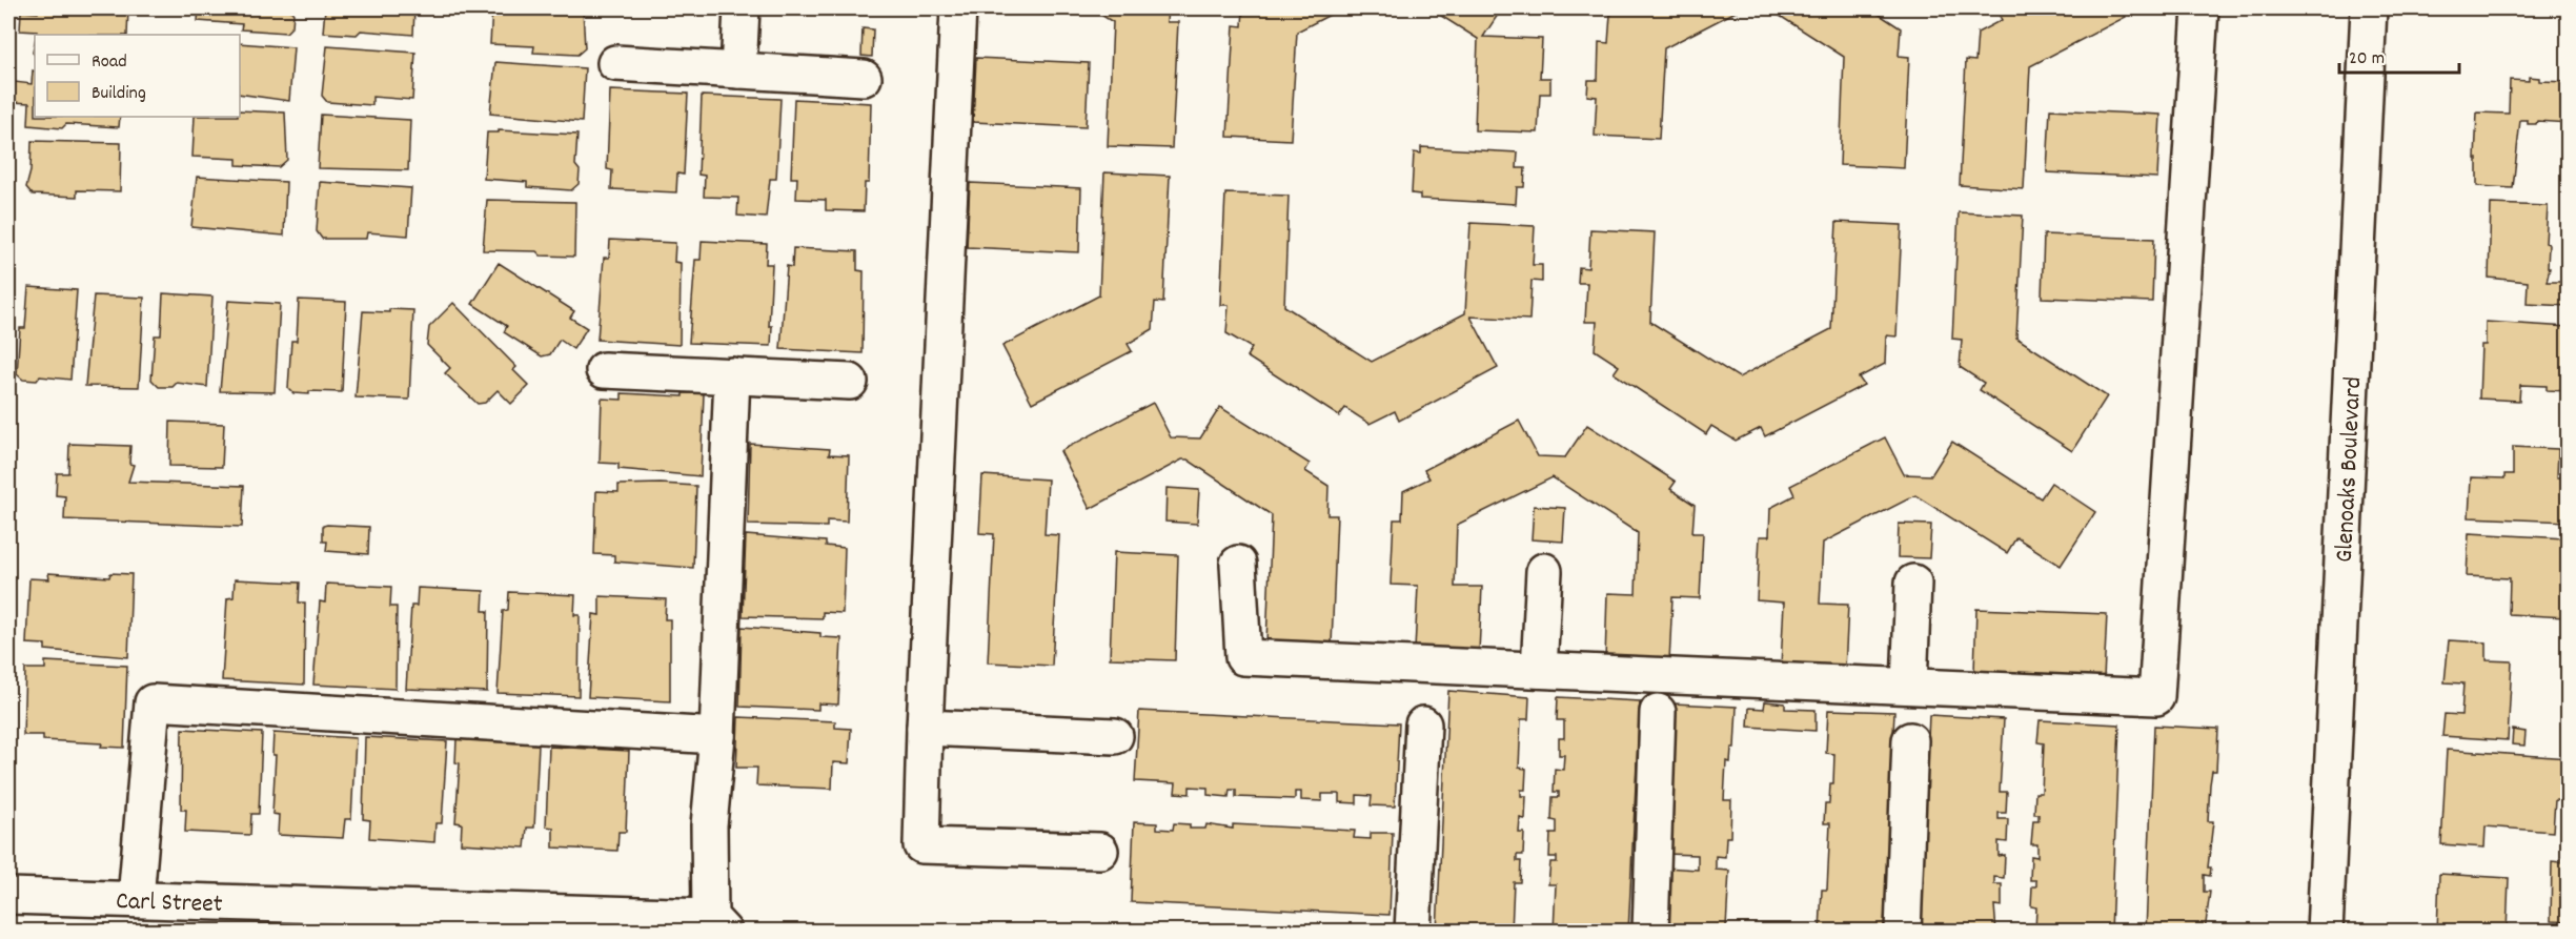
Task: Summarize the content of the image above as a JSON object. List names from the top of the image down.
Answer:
{
  "streets": {
    "main road": ["Glenoaks Boulevard", "Carl Street"]
  },
  "legend": ["Road", "Building"],
  "scale_bar": "20 m"
}
